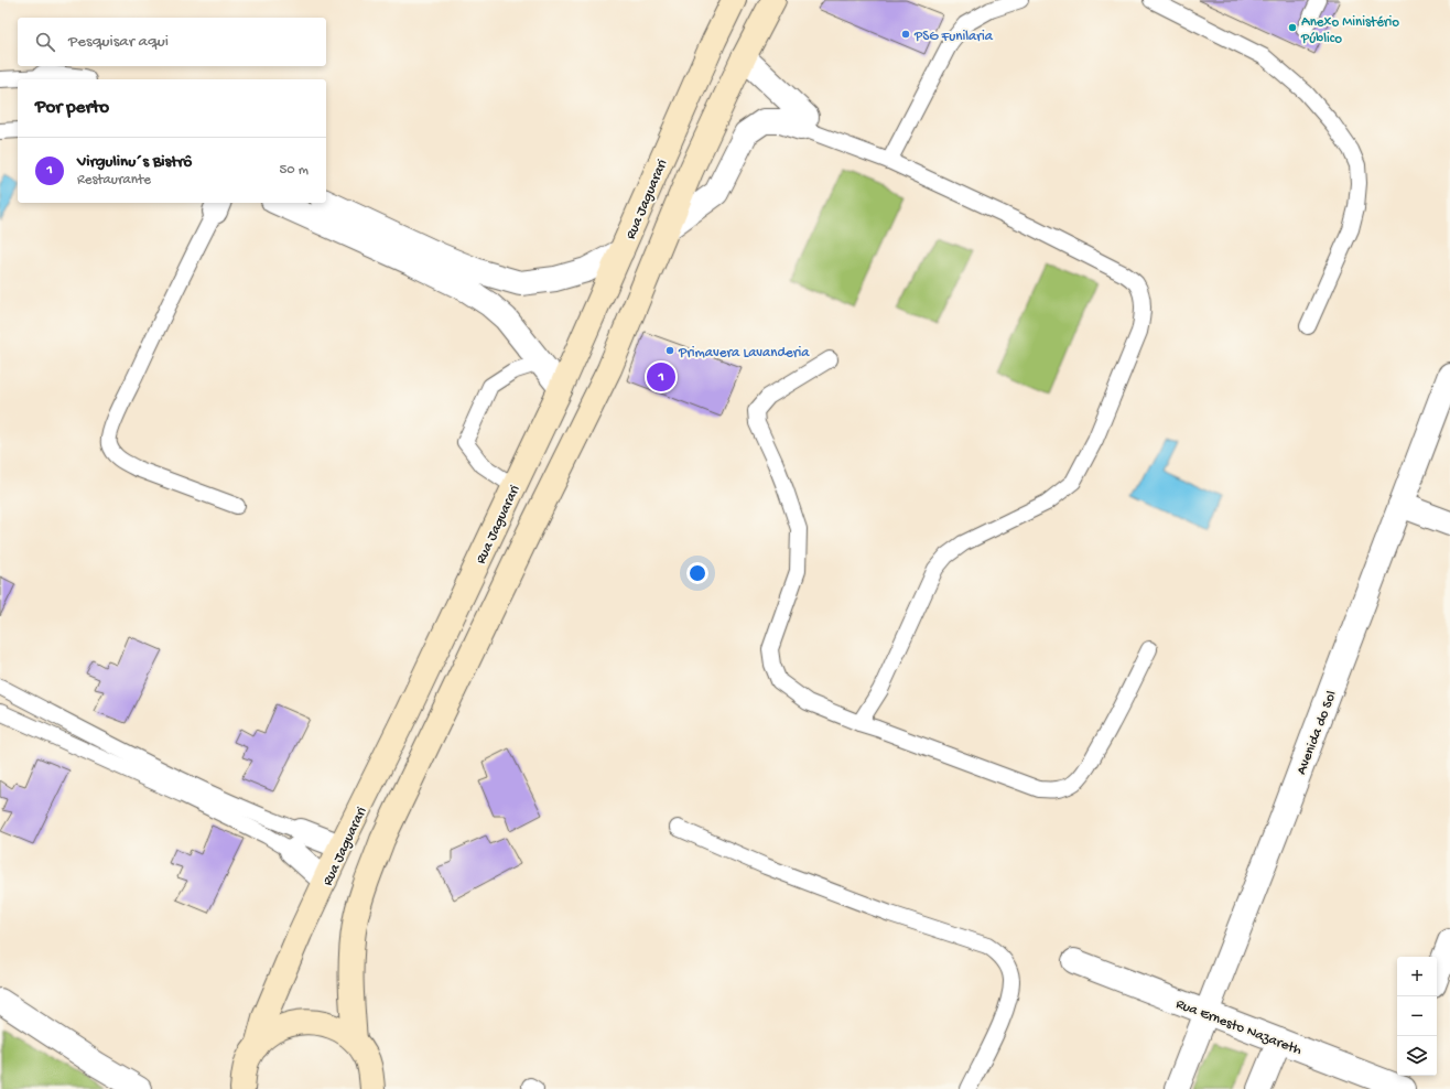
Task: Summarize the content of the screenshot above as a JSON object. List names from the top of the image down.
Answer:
{
  "streets": {
    "main road": ["Rua Jaguarari"],
    "street": ["Avenida do Sol", "Rua Ernesto Nazareth"]
  },
  "crossings": [
    ["Avenida do Sol", "Rua Ernesto Nazareth"]
  ],
  "places": ["Anexo Ministério Público", "PSG Funilaria", "Primavera Lavanderia"],
  "page": {
    "search": "Pesquisar aqui",
    "heading": "Por perto",
    "list": [
      {
        "mark": "1",
        "name": "Virgulinu´s Bistrô",
        "note": "Restaurante",
        "value": "50 m"
      }
    ],
    "pins": "1",
    "map_buttons": ["+", "−"]
  }
}
